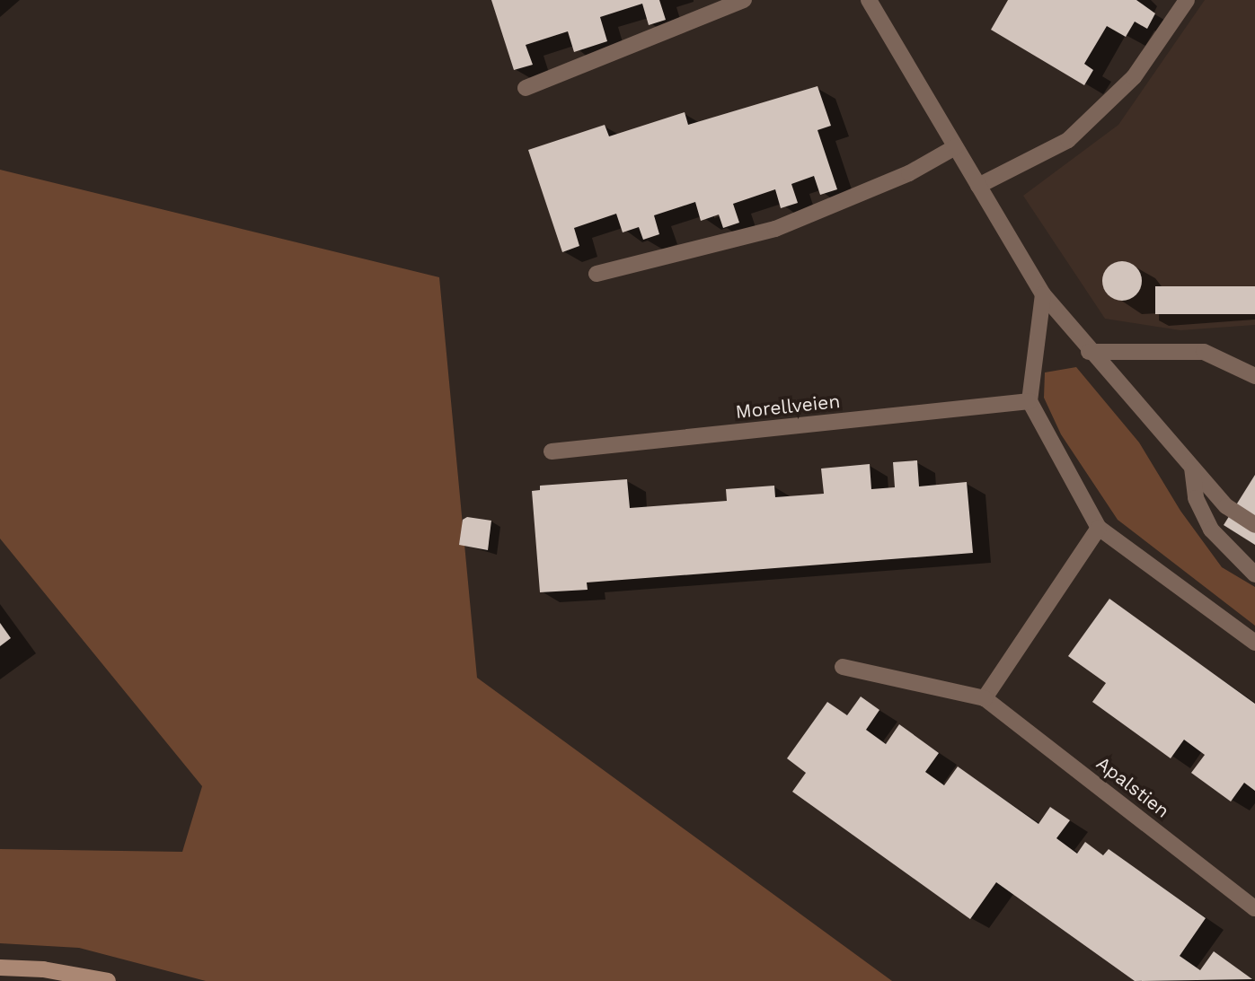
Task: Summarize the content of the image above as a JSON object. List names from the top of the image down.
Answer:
{
  "streets": {
    "street": ["Morellveien", "Apalstien"]
  }
}
